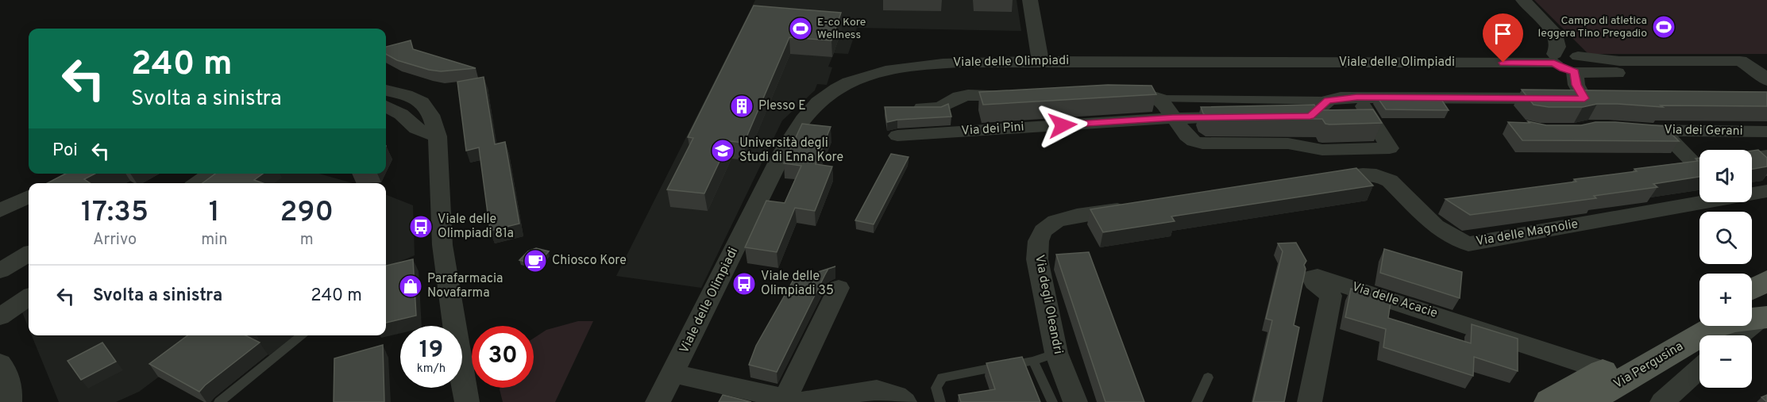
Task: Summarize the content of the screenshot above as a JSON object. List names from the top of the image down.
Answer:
{
  "streets": {
    "main road": ["Via Pergusina"],
    "street": [
      "Viale delle Olimpiadi",
      "Via dei Pini",
      "Via dei Gerani",
      "Via delle Magnolie",
      "Via delle Acacie",
      "Via degli Oleandri"
    ]
  },
  "crossings": [
    ["Via delle Acacie", "Via Pergusina"]
  ],
  "places": {
    "sports": ["Campo di atletica leggera Tino Pregadio", "E-co Kore Wellness"],
    "building": ["Plesso E"],
    "school or university": ["Università degli Studi di Enna Kore"],
    "bus stop": ["Viale delle Olimpiadi 81a", "Viale delle Olimpiadi 35"],
    "cafe": ["Chiosco Kore"],
    "shop": ["Parafarmacia Novafarma"]
  },
  "page": {
    "turn": ["240 m", "Svolta a sinistra"],
    "then": "Poi",
    "map_buttons": ["+", "−"],
    "eta": [
      "17:35",
      "Arrivo",
      "1",
      "min",
      "290",
      "m"
    ],
    "list": [
      {
        "name": "Svolta a sinistra",
        "value": "240 m"
      }
    ],
    "speed": "19 km/h",
    "limit": "30"
  }
}
